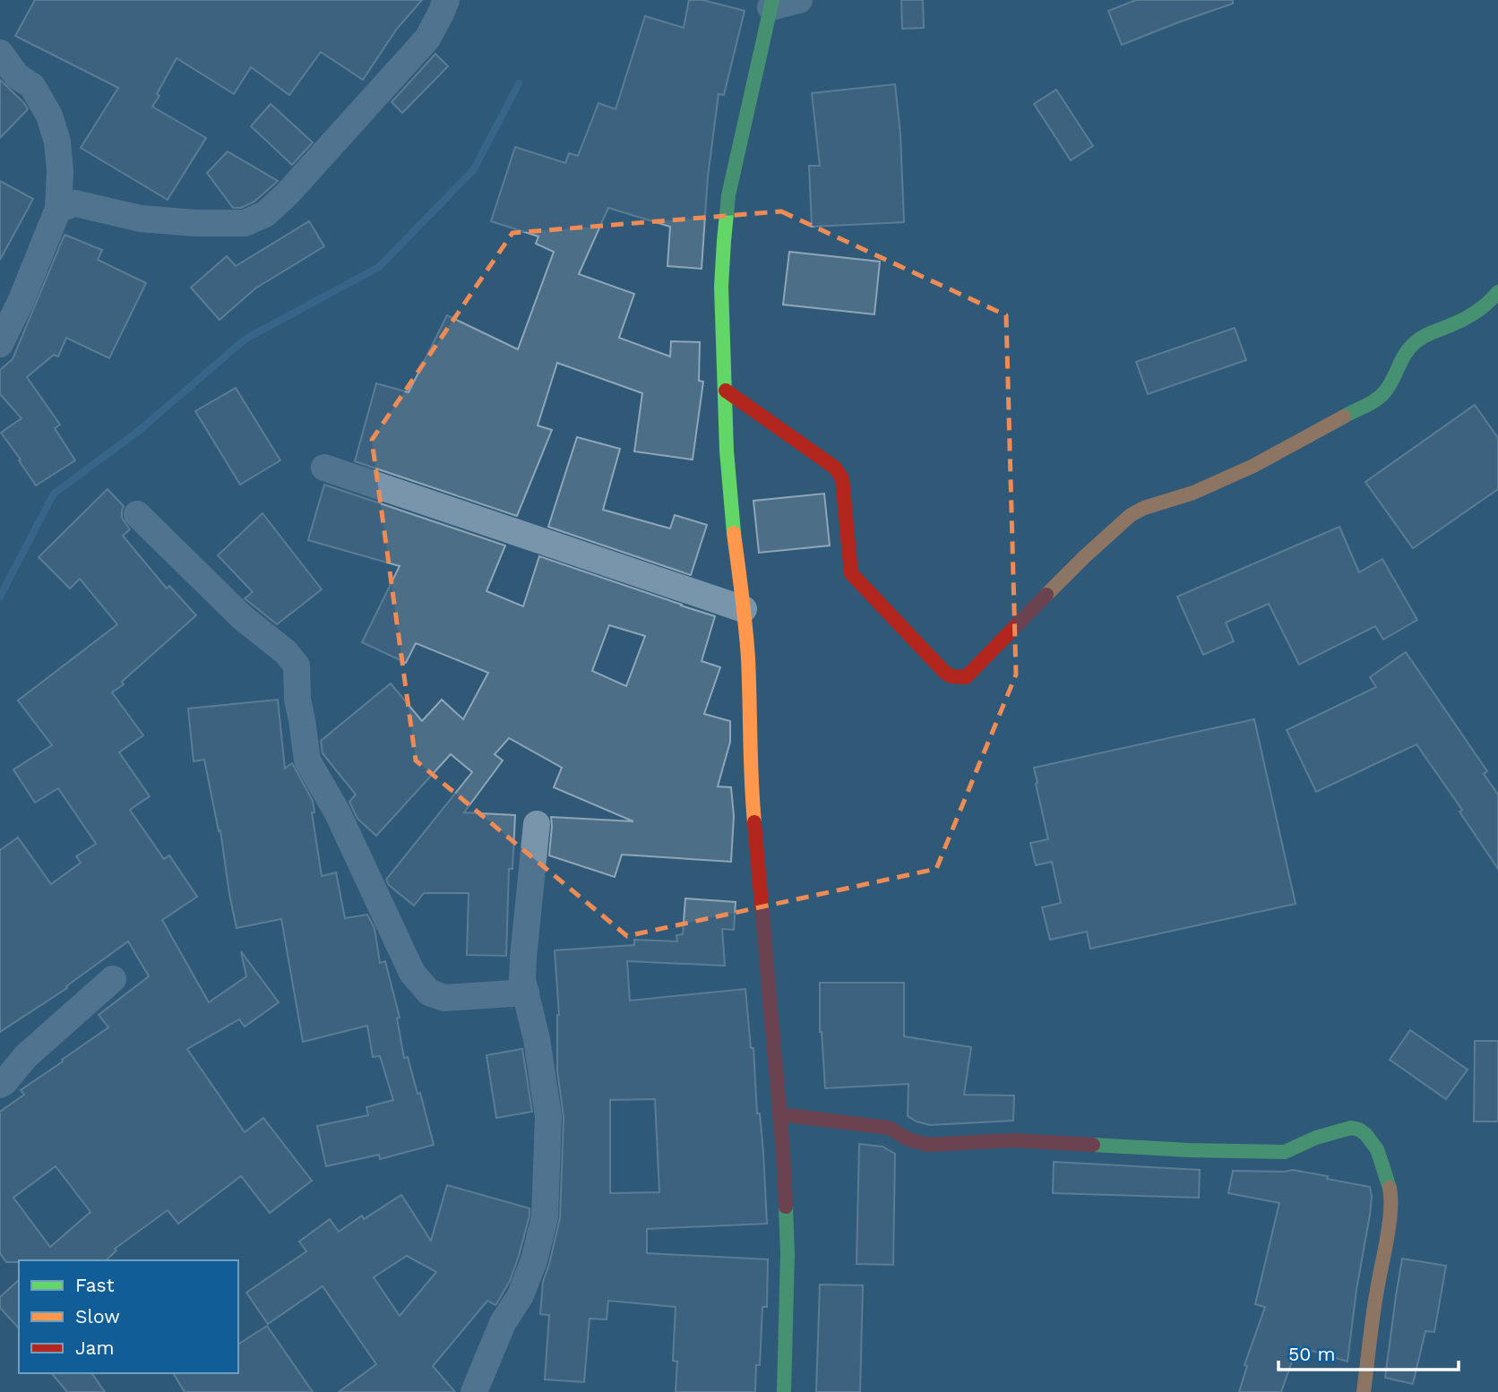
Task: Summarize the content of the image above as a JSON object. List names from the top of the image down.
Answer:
{
  "legend": ["Fast", "Slow", "Jam"],
  "scale_bar": "50 m"
}
